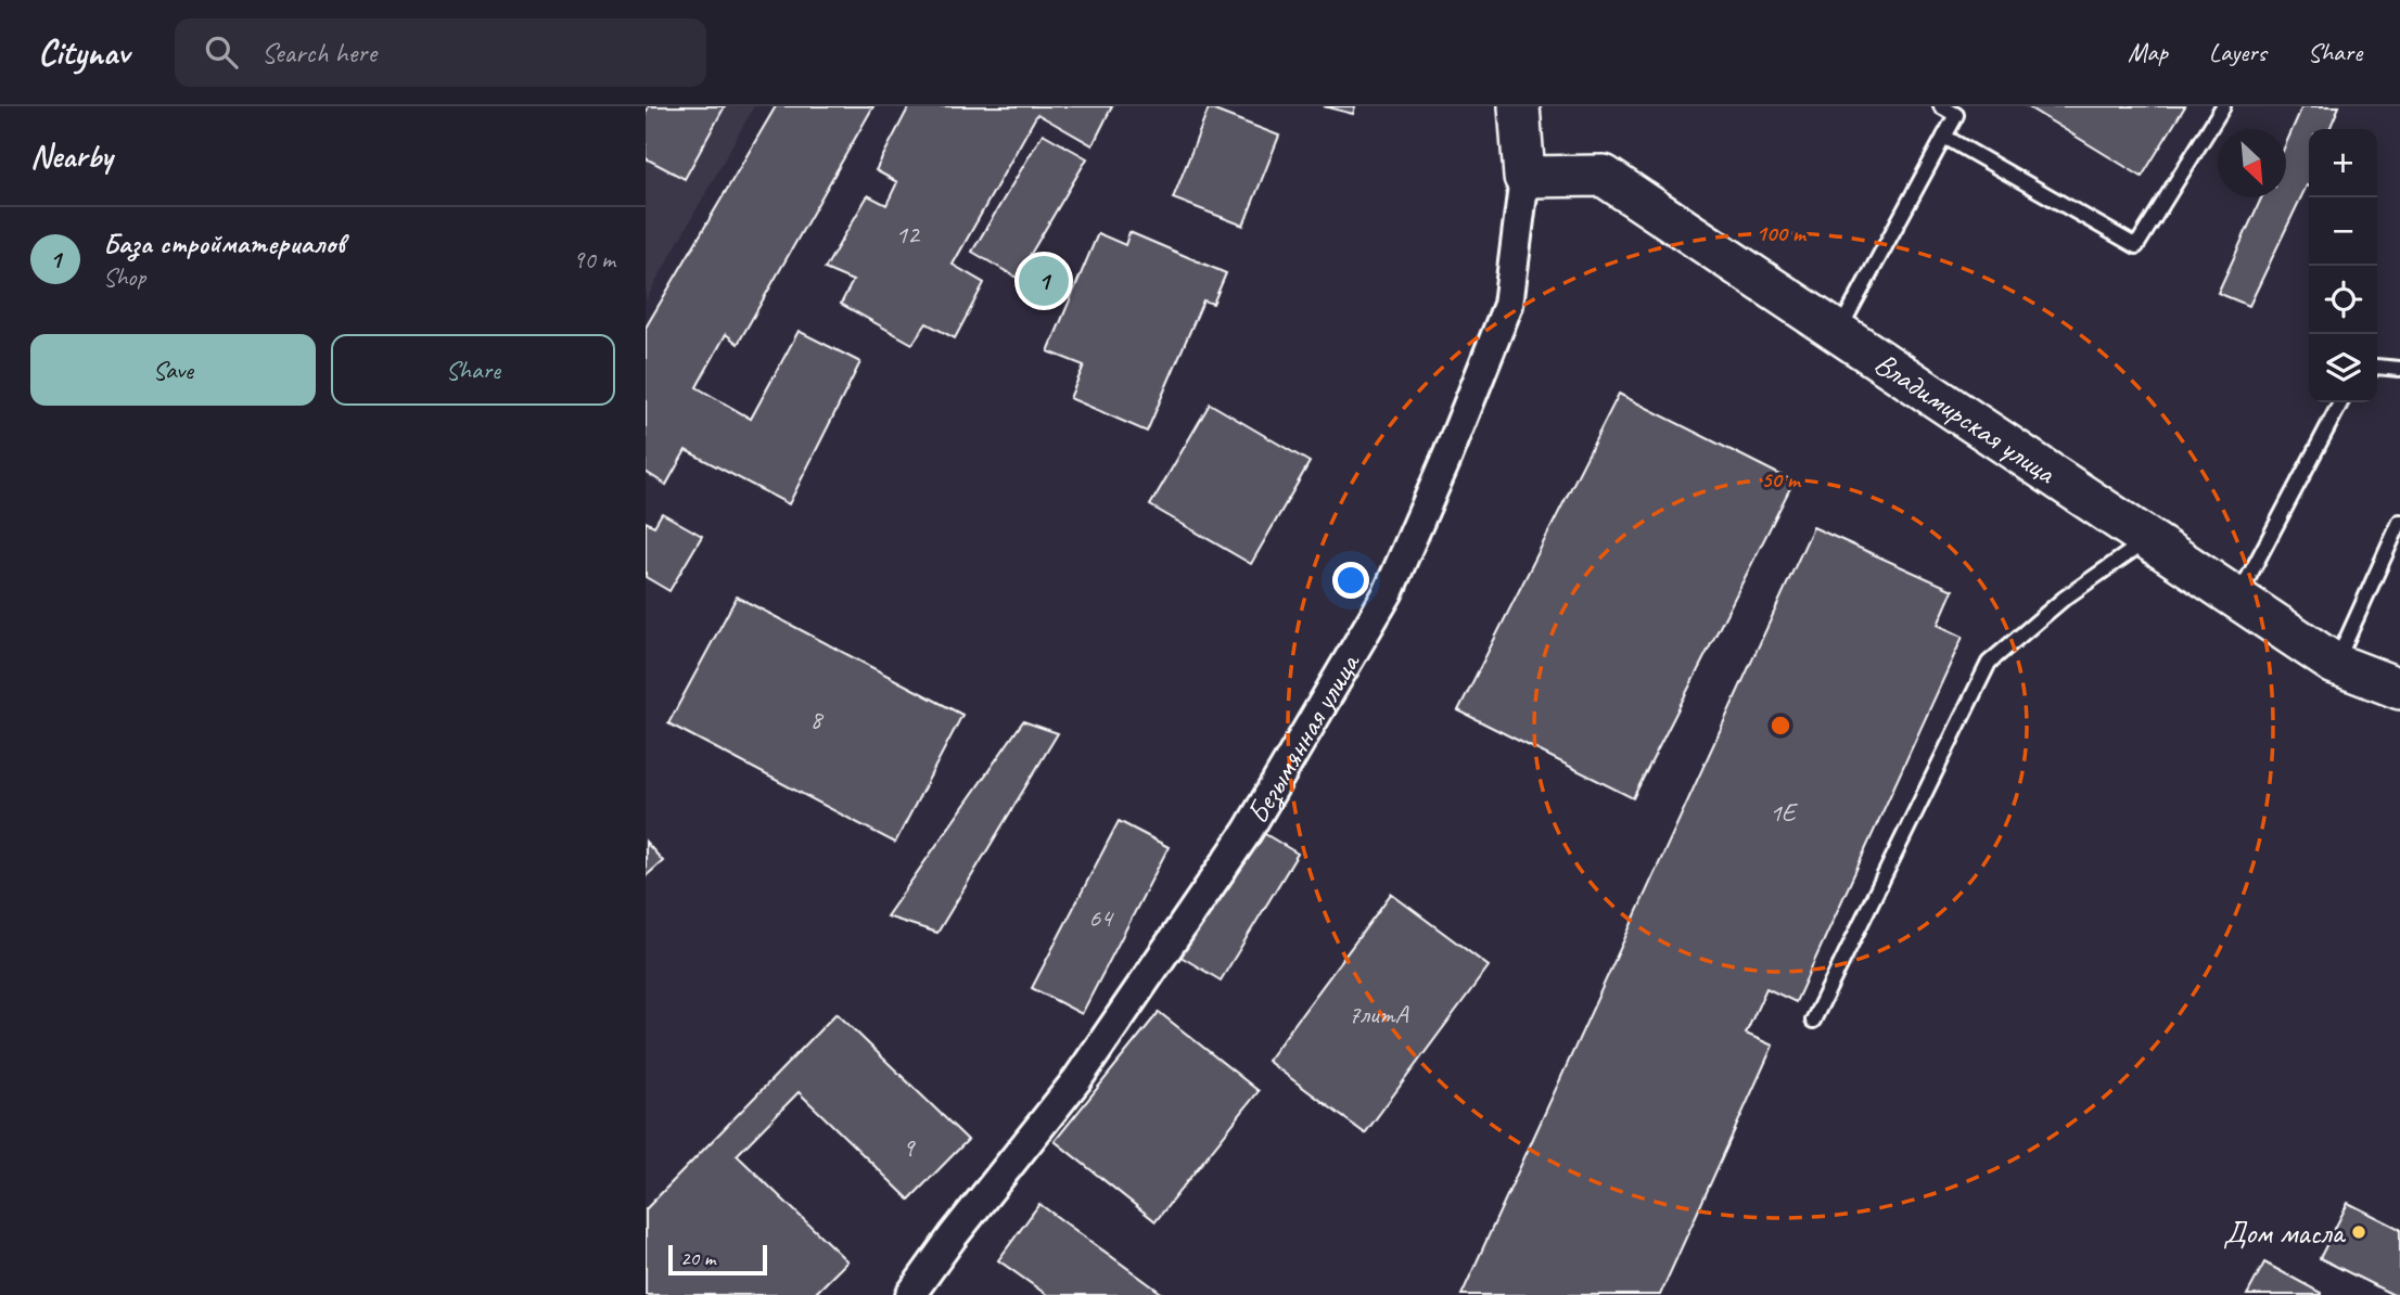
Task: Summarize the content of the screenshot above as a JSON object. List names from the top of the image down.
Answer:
{
  "streets": {
    "main road": ["Владимирская улица", "Безымянная улица"]
  },
  "crossings": [
    ["Владимирская улица", "Безымянная улица"]
  ],
  "places": ["Дом масла"],
  "house_numbers": [
    "12",
    "8",
    "1Е",
    "64",
    "7литА",
    "9"
  ],
  "scale_bar": "20 m",
  "north": "bottom right",
  "page": {
    "header": "Citynav",
    "search": "Search here",
    "nav": ["Map", "Layers", "Share"],
    "heading": "Nearby",
    "map_buttons": ["+", "−"],
    "list": [
      {
        "mark": "1",
        "name": "База стройматериалов",
        "note": "Shop",
        "value": "90 m"
      }
    ],
    "pins": "1",
    "buttons": ["Save", "Share"],
    "scale": "20 m"
  },
  "rings": ["100 m", "50 m"]
}
